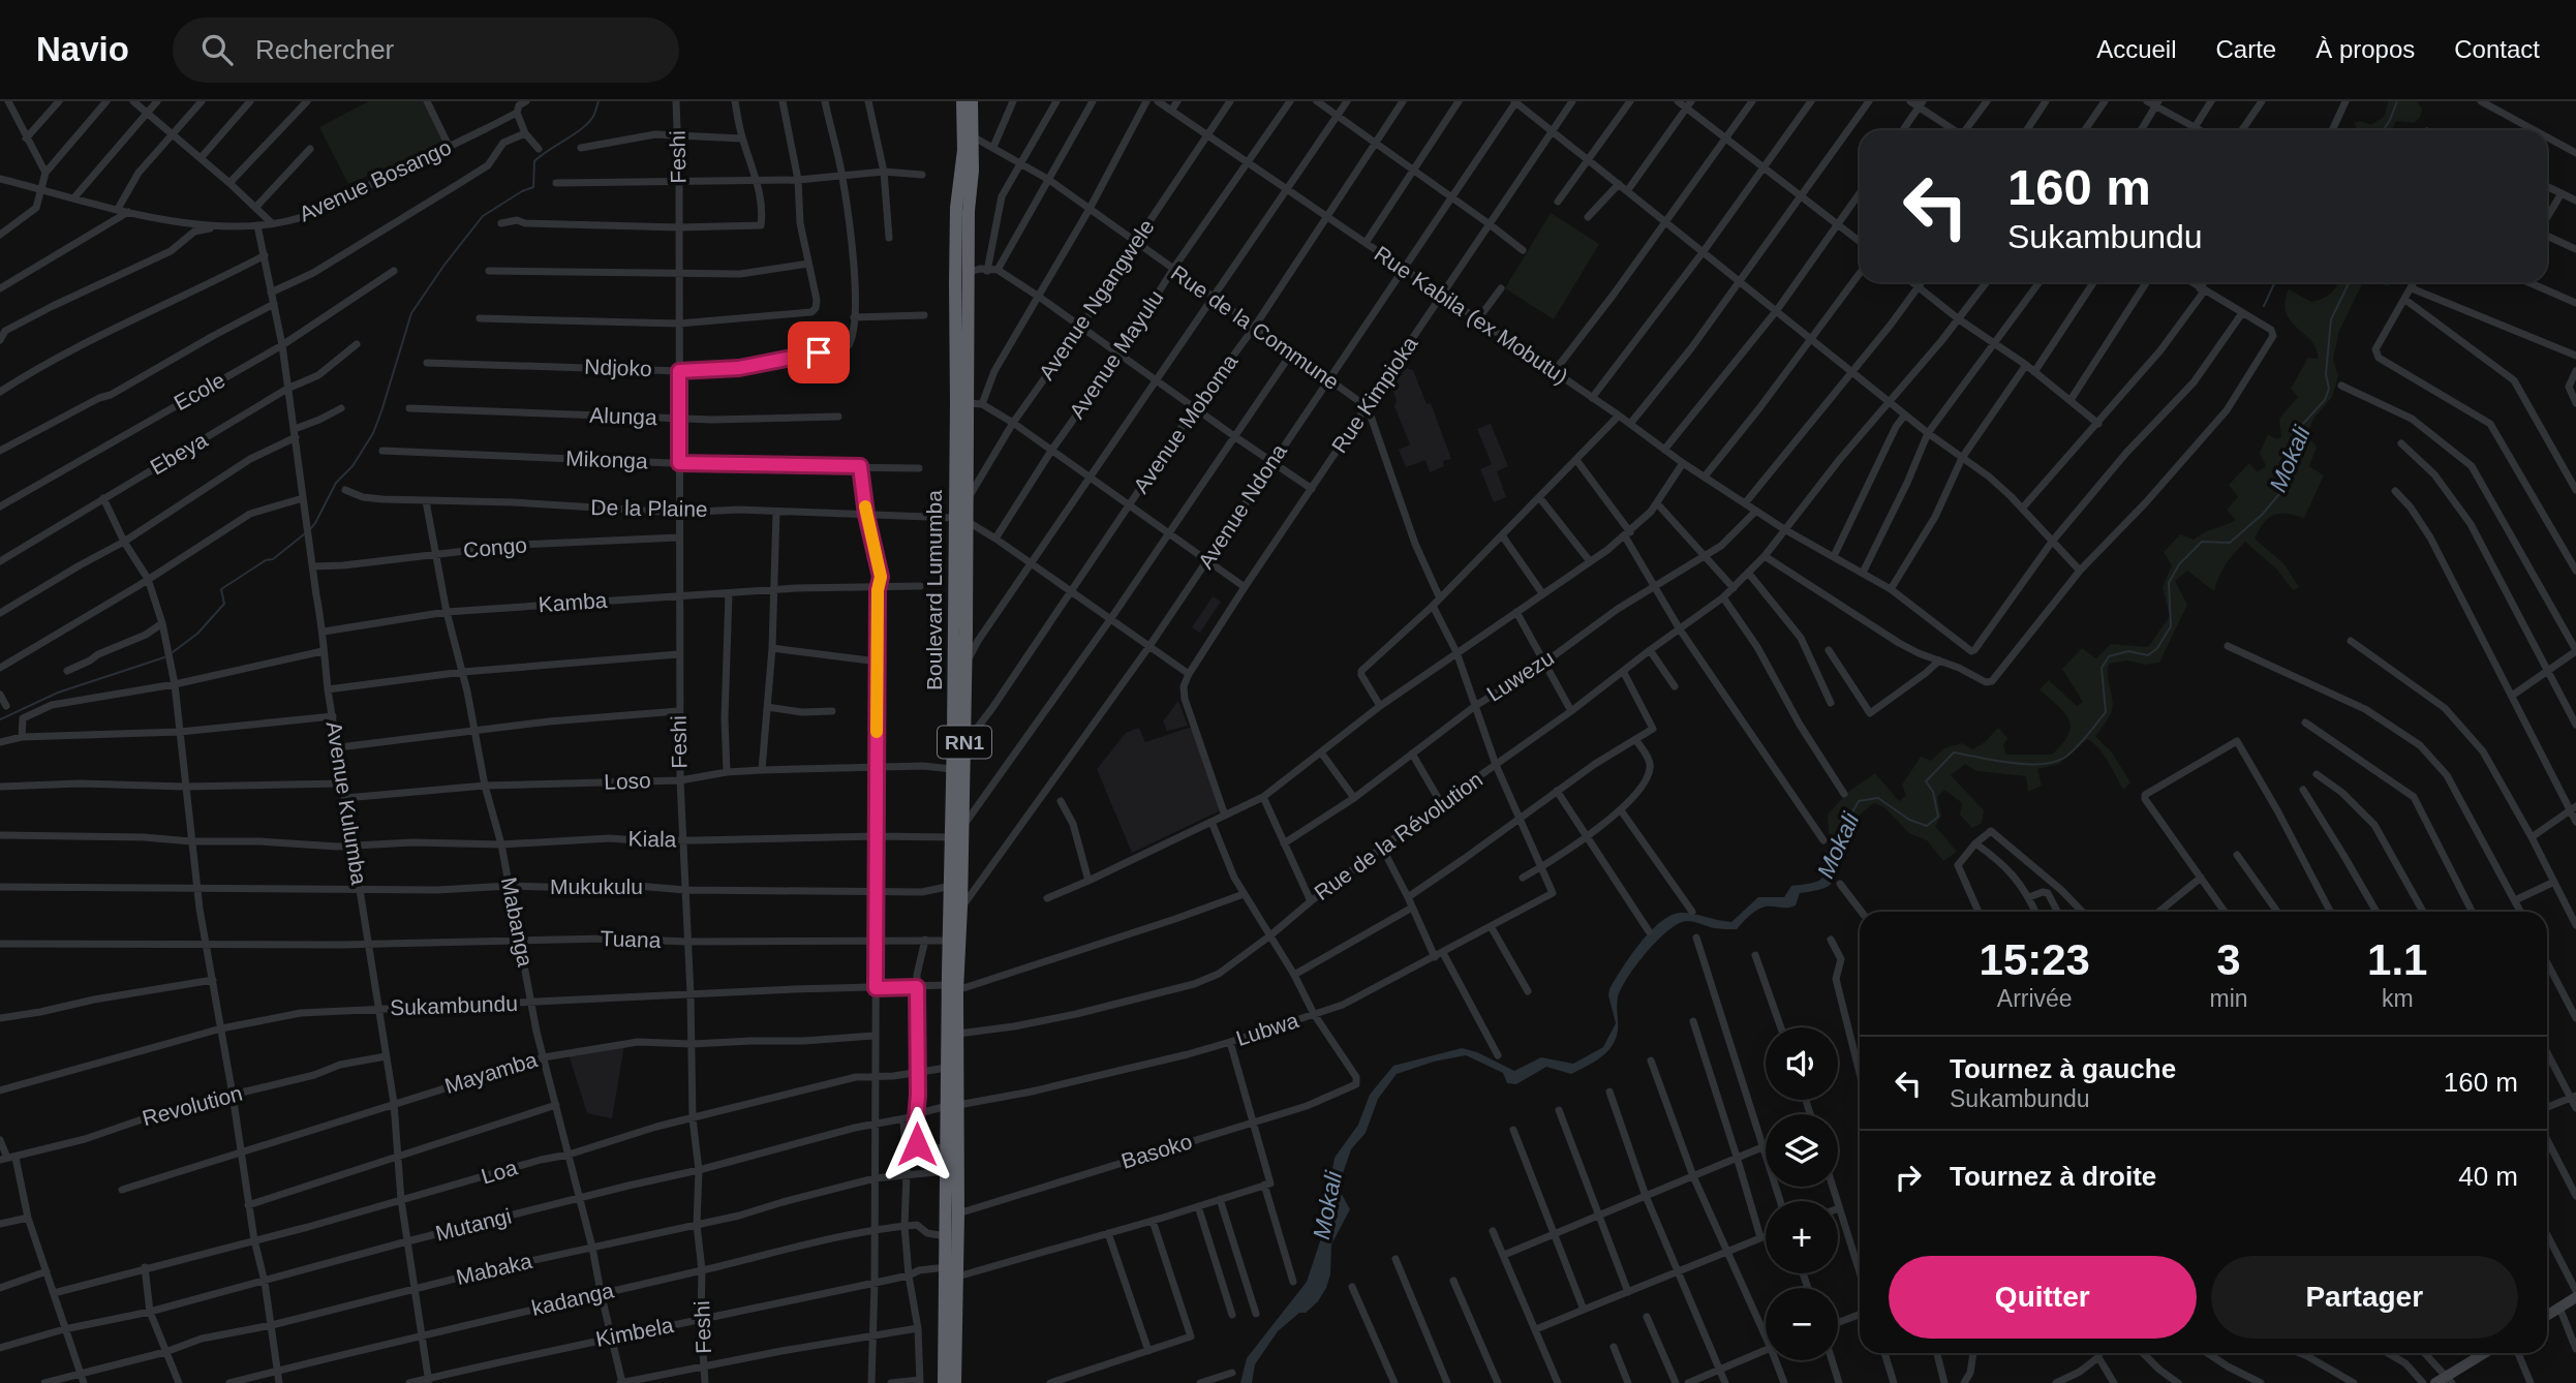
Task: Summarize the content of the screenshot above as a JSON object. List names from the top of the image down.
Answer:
{
  "streets": {
    "highway": ["Boulevard Lumumba", "RN1"],
    "street": [
      "Feshi",
      "Avenue Bosango",
      "Avenue Ngangwele",
      "Rue Kabila (ex Mobutu)",
      "Rue de la Commune",
      "Avenue Mayulu",
      "Ndjoko",
      "Ecole",
      "Rue Kimpioka",
      "Alunga",
      "Avenue Moboma",
      "Ebeya",
      "Mikonga",
      "Avenue Ndona",
      "De la Plaine",
      "Congo",
      "Kamba",
      "Luwezu",
      "Loso",
      "Avenue Kulumba",
      "Rue de la Révolution",
      "Kiala",
      "Mukukulu",
      "Mabanga",
      "Tuana",
      "Sukambundu",
      "Lubwa",
      "Mayamba",
      "Revolution",
      "Basoko",
      "Loa",
      "Mutangi",
      "Mabaka",
      "kadanga",
      "Kimbela"
    ]
  },
  "crossings": [
    ["Feshi", "Ndjoko"],
    ["Feshi", "Alunga"],
    ["Feshi", "Mikonga"],
    ["Feshi", "De la Plaine"],
    ["Feshi", "Congo"],
    ["Feshi", "Kamba"],
    ["Feshi", "Loso"],
    ["Feshi", "Kiala"],
    ["Feshi", "Mukukulu"],
    ["Feshi", "Tuana"],
    ["Feshi", "Sukambundu"],
    ["Feshi", "Mayamba"],
    ["Feshi", "Loa"],
    ["Feshi", "Mutangi"],
    ["Feshi", "Mabaka"],
    ["Feshi", "kadanga"],
    ["Feshi", "Kimbela"],
    ["Avenue Bosango", "Avenue Kulumba"],
    ["Avenue Ngangwele", "Rue Kabila (ex Mobutu)"],
    ["Avenue Ngangwele", "Rue de la Commune"],
    ["Avenue Ngangwele", "Boulevard Lumumba"],
    ["Rue Kabila (ex Mobutu)", "Avenue Mayulu"],
    ["Rue Kabila (ex Mobutu)", "Rue Kimpioka"],
    ["Rue Kabila (ex Mobutu)", "Avenue Moboma"],
    ["Rue Kabila (ex Mobutu)", "Avenue Ndona"],
    ["Rue Kabila (ex Mobutu)", "Luwezu"],
    ["Rue Kabila (ex Mobutu)", "Rue de la Révolution"],
    ["Rue de la Commune", "Avenue Mayulu"],
    ["Rue de la Commune", "Rue Kimpioka"],
    ["Rue de la Commune", "Avenue Moboma"],
    ["Rue de la Commune", "Avenue Ndona"],
    ["Rue de la Commune", "Boulevard Lumumba"],
    ["Ecole", "Avenue Kulumba"],
    ["Avenue Moboma", "Boulevard Lumumba"],
    ["Ebeya", "Avenue Kulumba"],
    ["Avenue Ndona", "Boulevard Lumumba"],
    ["De la Plaine", "Boulevard Lumumba"],
    ["De la Plaine", "Mabanga"],
    ["Congo", "Avenue Kulumba"],
    ["Congo", "Mabanga"],
    ["Boulevard Lumumba", "Loso"],
    ["Boulevard Lumumba", "Rue de la Révolution"],
    ["Boulevard Lumumba", "Kiala"],
    ["Boulevard Lumumba", "Mukukulu"],
    ["Boulevard Lumumba", "Tuana"],
    ["Boulevard Lumumba", "Sukambundu"],
    ["Boulevard Lumumba", "Lubwa"],
    ["Boulevard Lumumba", "Basoko"],
    ["Boulevard Lumumba", "Loa"],
    ["Boulevard Lumumba", "Mutangi"],
    ["Boulevard Lumumba", "Mabaka"],
    ["Boulevard Lumumba", "kadanga"],
    ["Boulevard Lumumba", "Kimbela"],
    ["Kamba", "Avenue Kulumba"],
    ["Kamba", "Mabanga"],
    ["Loso", "Avenue Kulumba"],
    ["Loso", "Mabanga"],
    ["Avenue Kulumba", "Kiala"],
    ["Avenue Kulumba", "Mukukulu"],
    ["Avenue Kulumba", "Tuana"],
    ["Avenue Kulumba", "Sukambundu"],
    ["Avenue Kulumba", "Mayamba"],
    ["Avenue Kulumba", "Revolution"],
    ["Avenue Kulumba", "Loa"],
    ["Avenue Kulumba", "Mutangi"],
    ["Avenue Kulumba", "Mabaka"],
    ["Avenue Kulumba", "kadanga"],
    ["Avenue Kulumba", "Kimbela"],
    ["Kiala", "Mabanga"],
    ["Mukukulu", "Mabanga"],
    ["Mabanga", "Tuana"],
    ["Mabanga", "Sukambundu"],
    ["Mabanga", "Mayamba"],
    ["Mabanga", "Loa"],
    ["Mabanga", "Mutangi"],
    ["Mabanga", "Mabaka"],
    ["Mabanga", "kadanga"],
    ["Mabanga", "Kimbela"],
    ["Lubwa", "Basoko"],
    ["Lubwa", "Mutangi"]
  ],
  "water": ["Mokali"],
  "page": {
    "header": "Navio",
    "search": "Rechercher",
    "nav": [
      "Accueil",
      "Carte",
      "À propos",
      "Contact"
    ],
    "turn": ["160 m", "Sukambundu"],
    "eta": [
      "15:23",
      "Arrivée",
      "3",
      "min",
      "1.1",
      "km"
    ],
    "map_buttons": ["+", "−"],
    "list": [
      {
        "name": "Tournez à gauche",
        "note": "Sukambundu",
        "value": "160 m"
      },
      {
        "name": "Tournez à droite",
        "value": "40 m"
      }
    ],
    "buttons": ["Quitter", "Partager"]
  }
}
